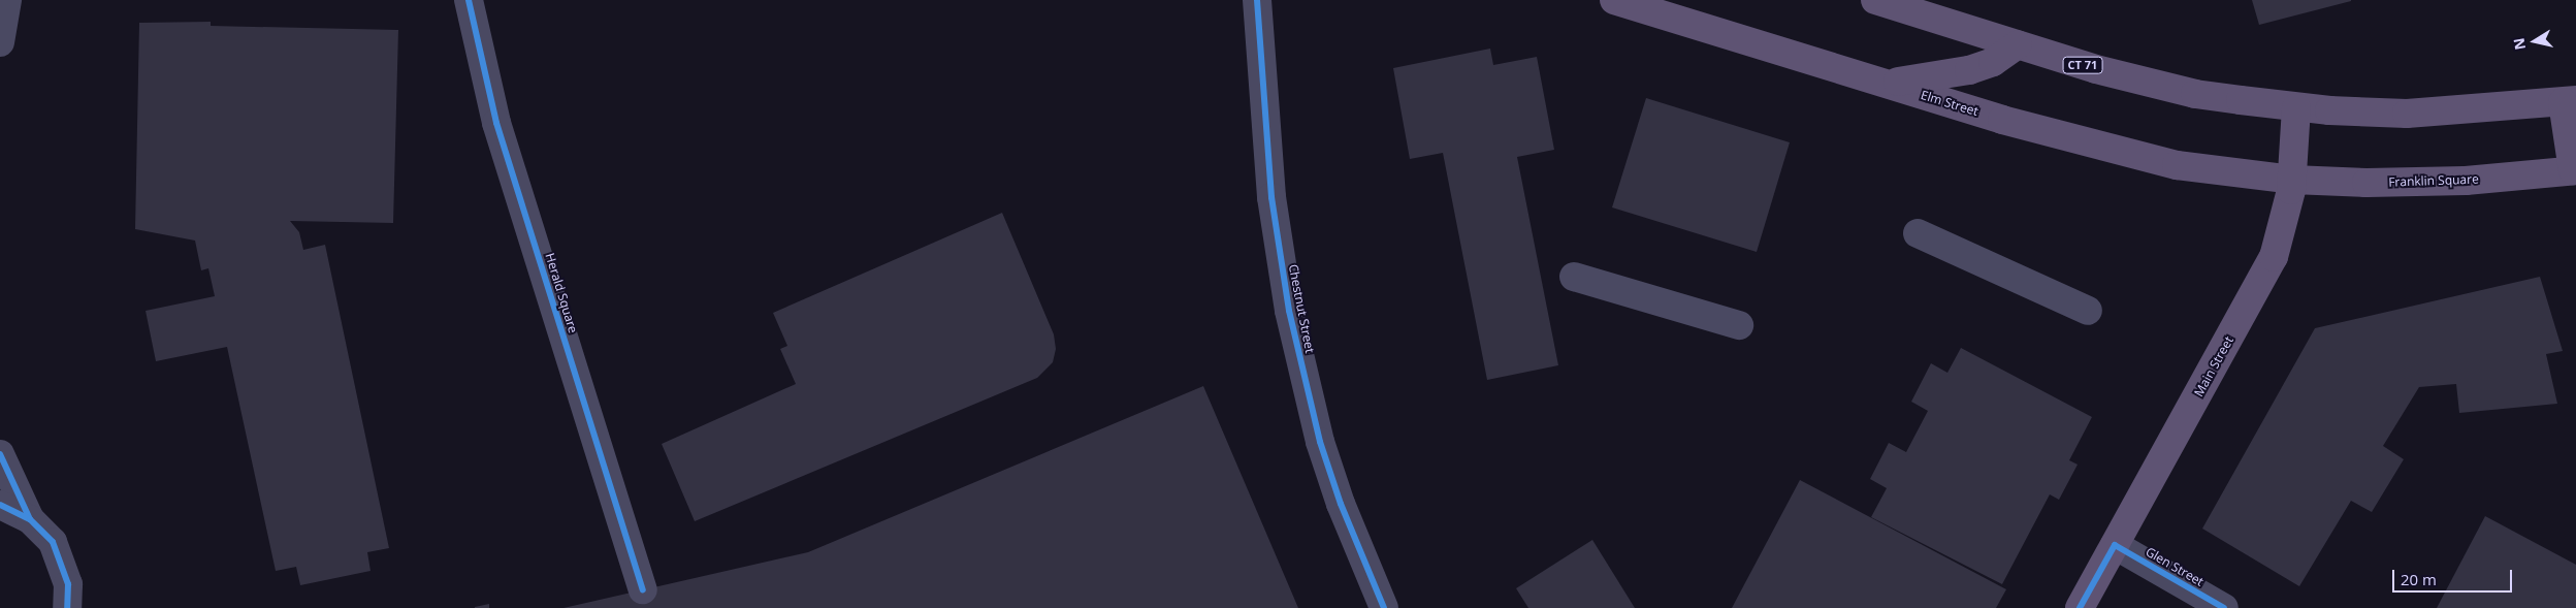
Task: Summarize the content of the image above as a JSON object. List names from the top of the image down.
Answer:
{
  "streets": {
    "main road": [
      "CT 71",
      "Elm Street",
      "Franklin Square",
      "Main Street"
    ],
    "street": ["Herald Square", "Chestnut Street", "Glen Street"]
  },
  "crossings": [
    ["CT 71", "Main Street"],
    ["Elm Street", "Franklin Square"],
    ["Elm Street", "Main Street"],
    ["Franklin Square", "Main Street"],
    ["Main Street", "Glen Street"]
  ],
  "scale_bar": "20 m",
  "north": "left"
}
